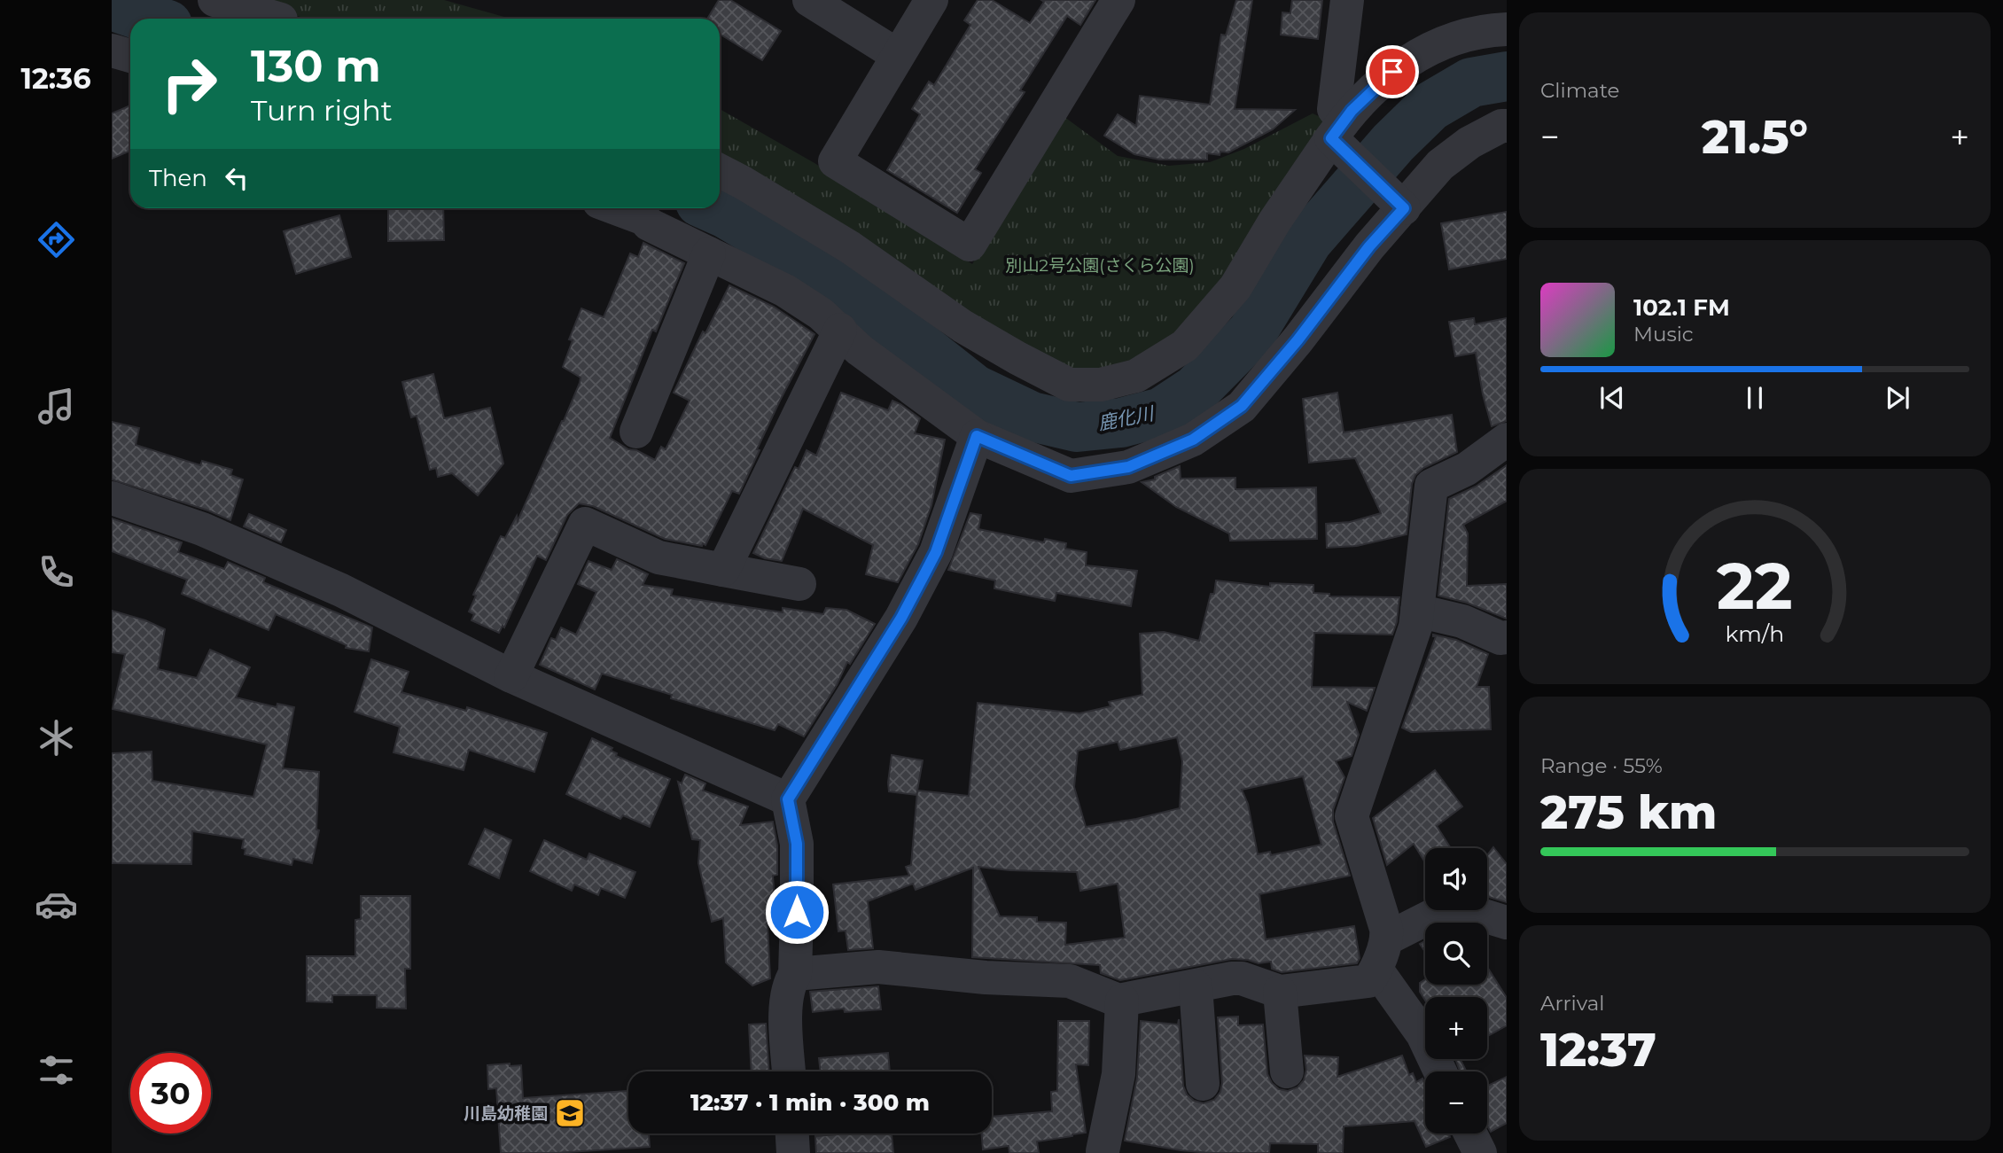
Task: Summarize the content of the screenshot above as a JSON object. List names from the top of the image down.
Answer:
{
  "water": ["鹿化川"],
  "parks": ["別山2号公園(さくら公園)"],
  "places": {
    "school or university": ["川島幼稚園"]
  },
  "page": {
    "tabs": "12:36",
    "tile": [
      "Climate",
      ["Range · 55%", "275 km"],
      ["Arrival", "12:37"]
    ],
    "turn": ["130 m", "Turn right"],
    "heat": ["−", "21.5°", "+"],
    "then": "Then",
    "song": ["102.1 FM", "Music"],
    "map_buttons": ["+", "−"],
    "limit": "30",
    "trip": "12:37 · 1 min · 300 m",
    "gauge": ["22", "km/h"]
  }
}
